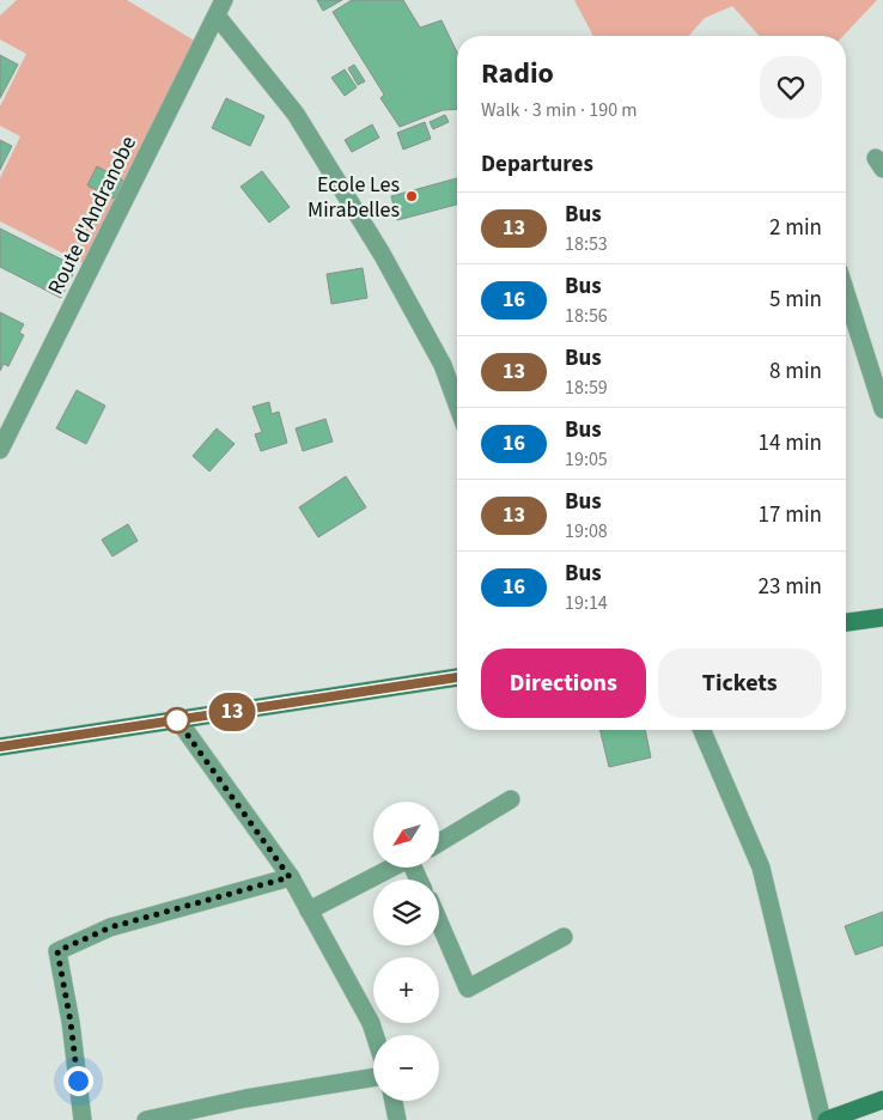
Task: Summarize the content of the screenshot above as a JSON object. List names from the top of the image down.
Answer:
{
  "streets": {
    "street": ["Route d'Andranobe"]
  },
  "places": ["Ecole Les Mirabelles"],
  "lines": ["bus line 13"],
  "north": "bottom left",
  "page": {
    "on_map": "13",
    "heading": [
      ["Radio", "Walk · 3 min · 190 m"],
      "Departures"
    ],
    "list": [
      {
        "mark": "13",
        "name": "Bus",
        "note": "18:53",
        "value": "2 min"
      },
      {
        "mark": "16",
        "name": "Bus",
        "note": "18:56",
        "value": "5 min"
      },
      {
        "mark": "13",
        "name": "Bus",
        "note": "18:59",
        "value": "8 min"
      },
      {
        "mark": "16",
        "name": "Bus",
        "note": "19:05",
        "value": "14 min"
      },
      {
        "mark": "13",
        "name": "Bus",
        "note": "19:08",
        "value": "17 min"
      },
      {
        "mark": "16",
        "name": "Bus",
        "note": "19:14",
        "value": "23 min"
      }
    ],
    "buttons": ["Directions", "Tickets"],
    "map_buttons": ["+", "−"]
  }
}
